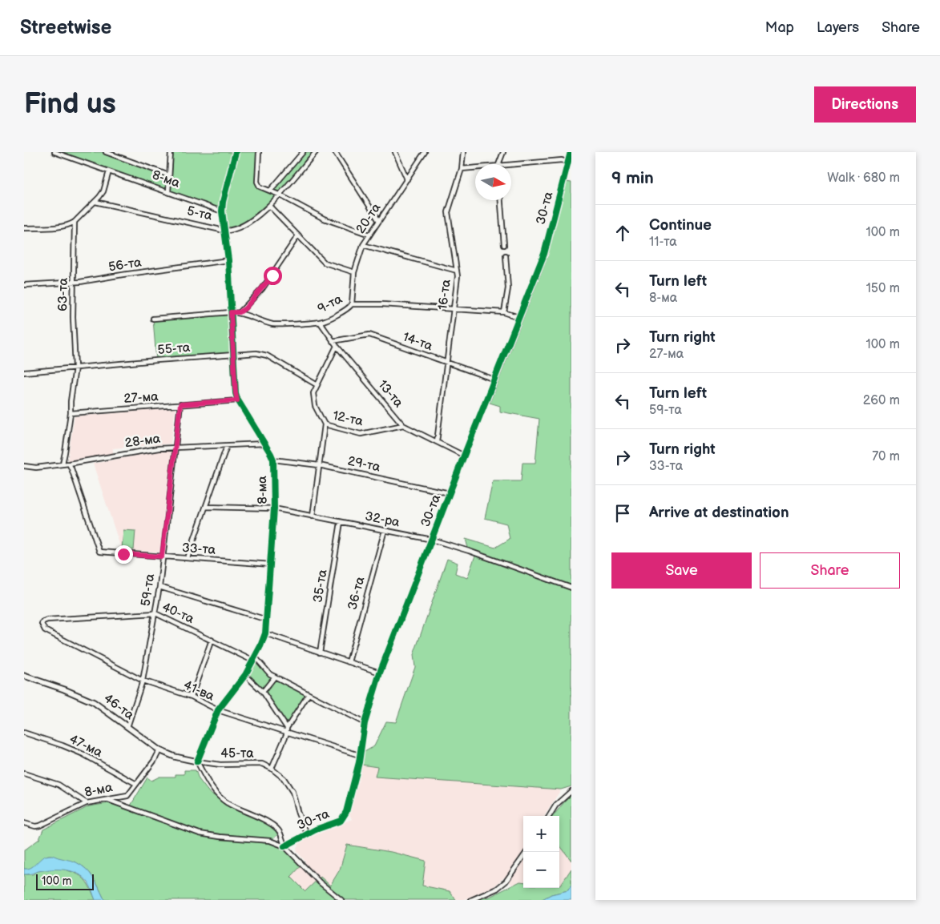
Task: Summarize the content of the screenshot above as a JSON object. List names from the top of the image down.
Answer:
{
  "streets": {
    "street": [
      "8-ма",
      "30-та",
      "5-та",
      "20-та",
      "56-та",
      "63-та",
      "16-та",
      "9-та",
      "14-та",
      "55-та",
      "13-та",
      "27-ма",
      "12-та",
      "28-ма",
      "29-та",
      "32-ра",
      "33-та",
      "35-та",
      "59-та",
      "36-та",
      "40-та",
      "41-ва",
      "46-та",
      "47-ма",
      "45-та"
    ]
  },
  "crossings": [
    ["8-ма", "5-та"],
    ["8-ма", "56-та"],
    ["8-ма", "9-та"],
    ["8-ма", "55-та"],
    ["8-ма", "27-ма"],
    ["8-ма", "28-ма"],
    ["8-ма", "29-та"],
    ["8-ма", "32-ра"],
    ["8-ма", "33-та"],
    ["8-ма", "40-та"],
    ["8-ма", "41-ва"],
    ["8-ма", "46-та"],
    ["8-ма", "47-ма"],
    ["8-ма", "45-та"],
    ["30-та", "9-та"],
    ["30-та", "14-та"],
    ["30-та", "13-та"],
    ["30-та", "29-та"],
    ["30-та", "32-ра"],
    ["30-та", "40-та"],
    ["30-та", "41-ва"],
    ["30-та", "45-та"],
    ["20-та", "9-та"],
    ["56-та", "63-та"],
    ["63-та", "55-та"],
    ["63-та", "27-ма"],
    ["63-та", "28-ма"],
    ["16-та", "9-та"],
    ["16-та", "14-та"],
    ["16-та", "13-та"],
    ["9-та", "13-та"],
    ["14-та", "13-та"],
    ["55-та", "12-та"],
    ["13-та", "12-та"],
    ["27-ма", "59-та"],
    ["28-ма", "33-та"],
    ["28-ма", "59-та"],
    ["32-ра", "35-та"],
    ["32-ра", "36-та"],
    ["33-та", "59-та"],
    ["59-та", "40-та"],
    ["59-та", "41-ва"],
    ["59-та", "46-та"],
    ["40-та", "41-ва"],
    ["46-та", "45-та"]
  ],
  "scale_bar": "100 m",
  "north": "right",
  "page": {
    "header": "Streetwise",
    "nav": ["Map", "Layers", "Share"],
    "buttons": [
      "Directions",
      ["Save", "Share"]
    ],
    "title": "Find us",
    "heading": ["9 min", "Walk · 680 m"],
    "list": [
      ["Continue", "11-та", "100 m"],
      ["Turn left", "8-ма", "150 m"],
      ["Turn right", "27-ма", "100 m"],
      ["Turn left", "59-та", "260 m"],
      ["Turn right", "33-та", "70 m"],
      "Arrive at destination"
    ],
    "map_buttons": ["+", "−"],
    "scale": "100 m"
  }
}
